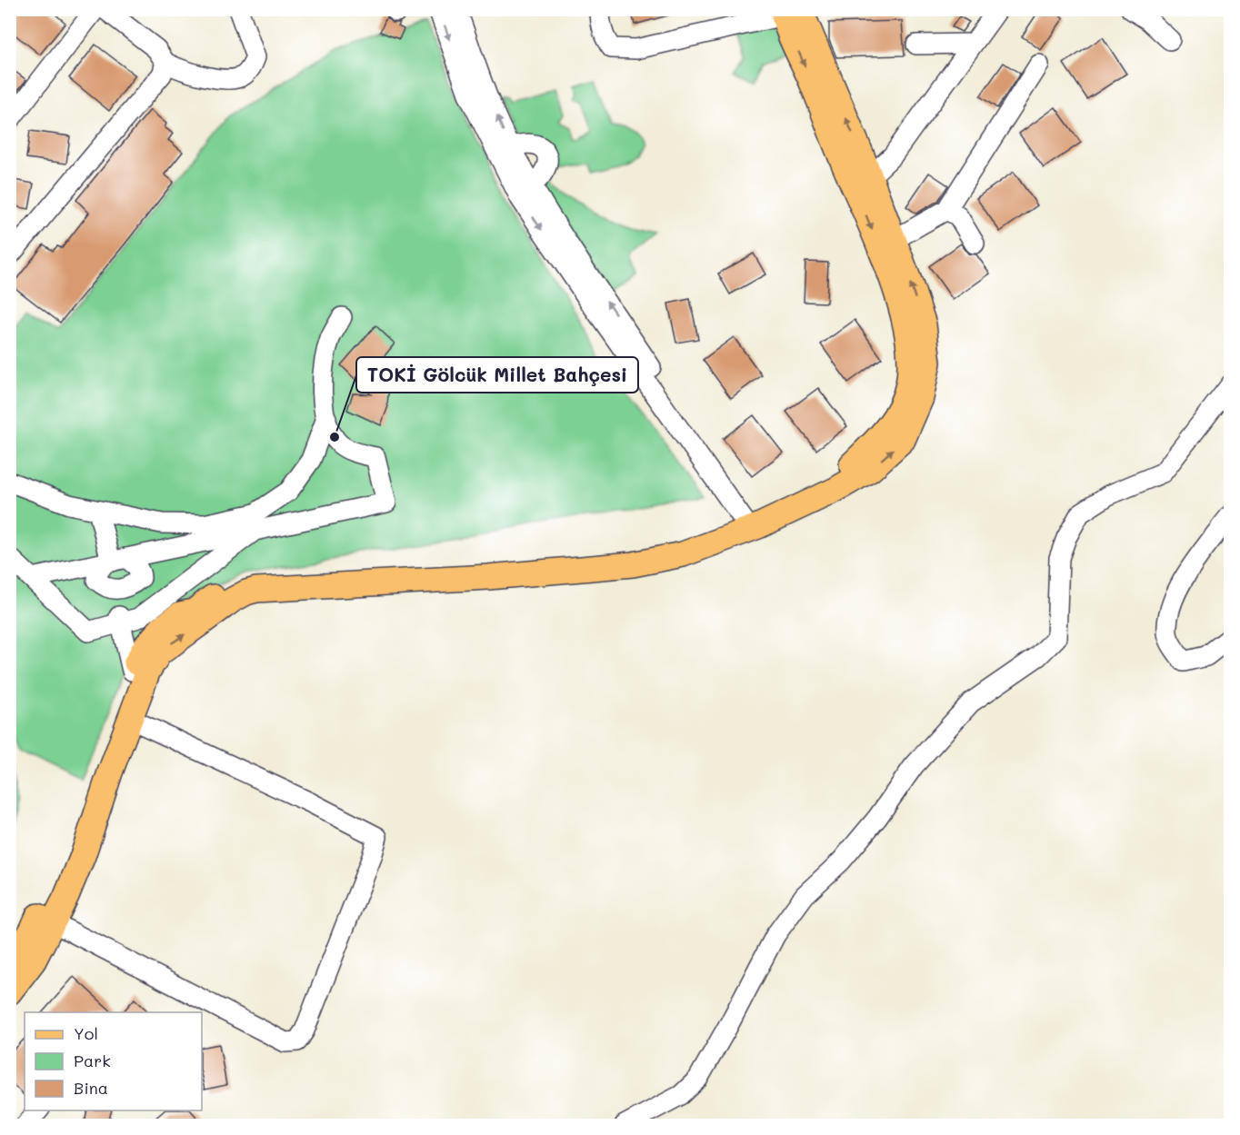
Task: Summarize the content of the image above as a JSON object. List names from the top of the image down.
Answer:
{
  "places": ["TOKİ Gölcük Millet Bahçesi"],
  "legend": ["Yol", "Park", "Bina"]
}
